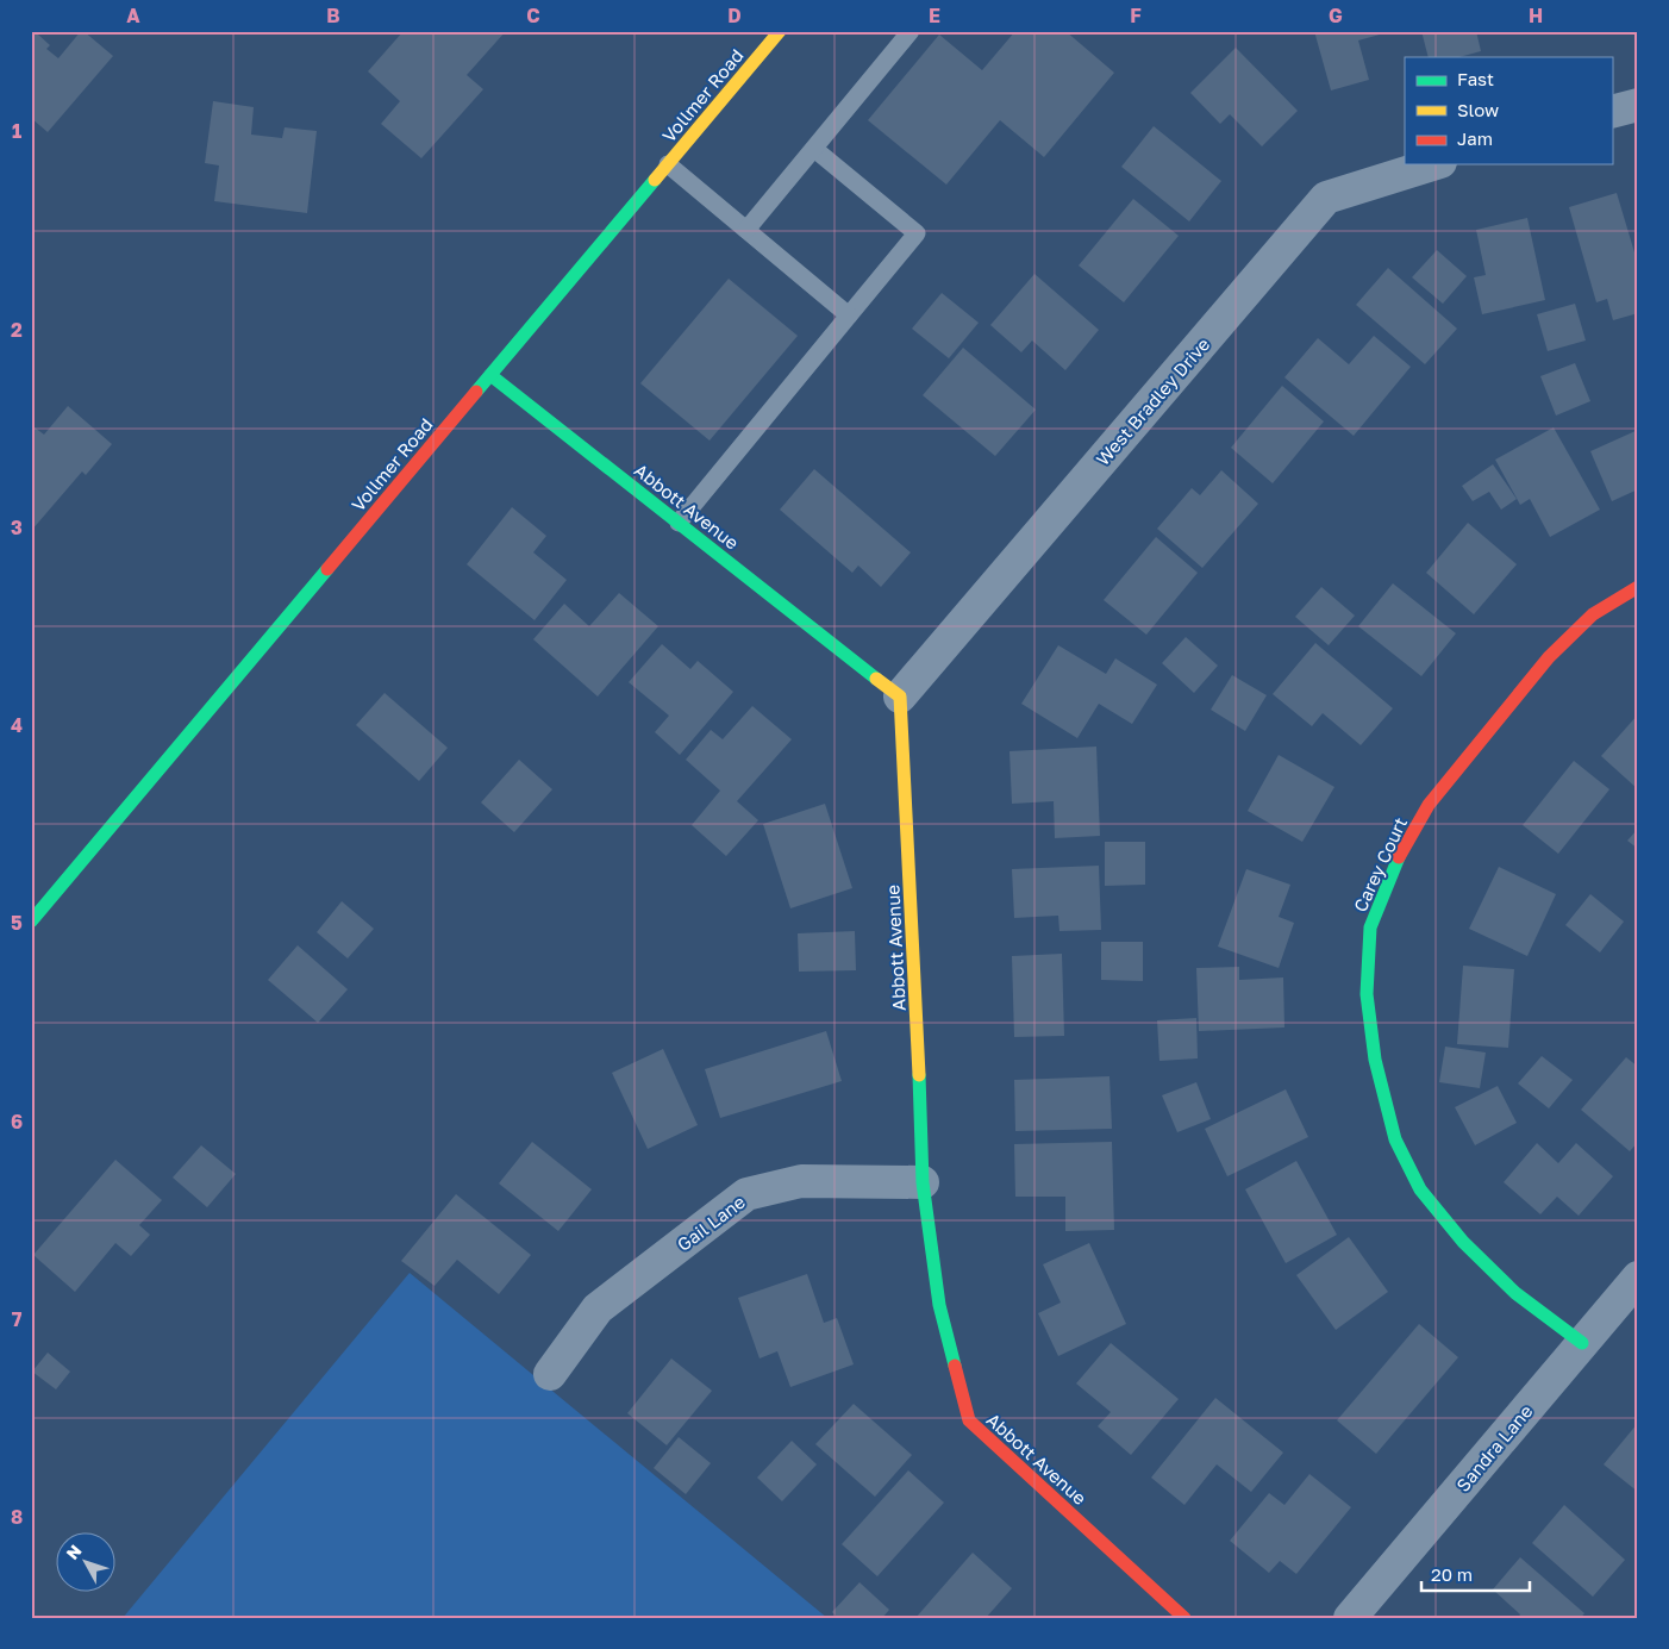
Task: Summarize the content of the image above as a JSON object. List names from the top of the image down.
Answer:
{
  "streets": {
    "street": [
      "Vollmer Road",
      "West Bradley Drive",
      "Abbott Avenue",
      "Carey Court",
      "Gail Lane",
      "Sandra Lane"
    ]
  },
  "crossings": [
    ["Vollmer Road", "Abbott Avenue"],
    ["West Bradley Drive", "Abbott Avenue"],
    ["Abbott Avenue", "Gail Lane"],
    ["Carey Court", "Sandra Lane"]
  ],
  "legend": ["Fast", "Slow", "Jam"],
  "scale_bar": "20 m",
  "north": "top left",
  "grid": {
    "columns": [
      "A",
      "B",
      "C",
      "D",
      "E",
      "F",
      "G",
      "H"
    ],
    "rows": [
      "1",
      "2",
      "3",
      "4",
      "5",
      "6",
      "7",
      "8"
    ]
  }
}
